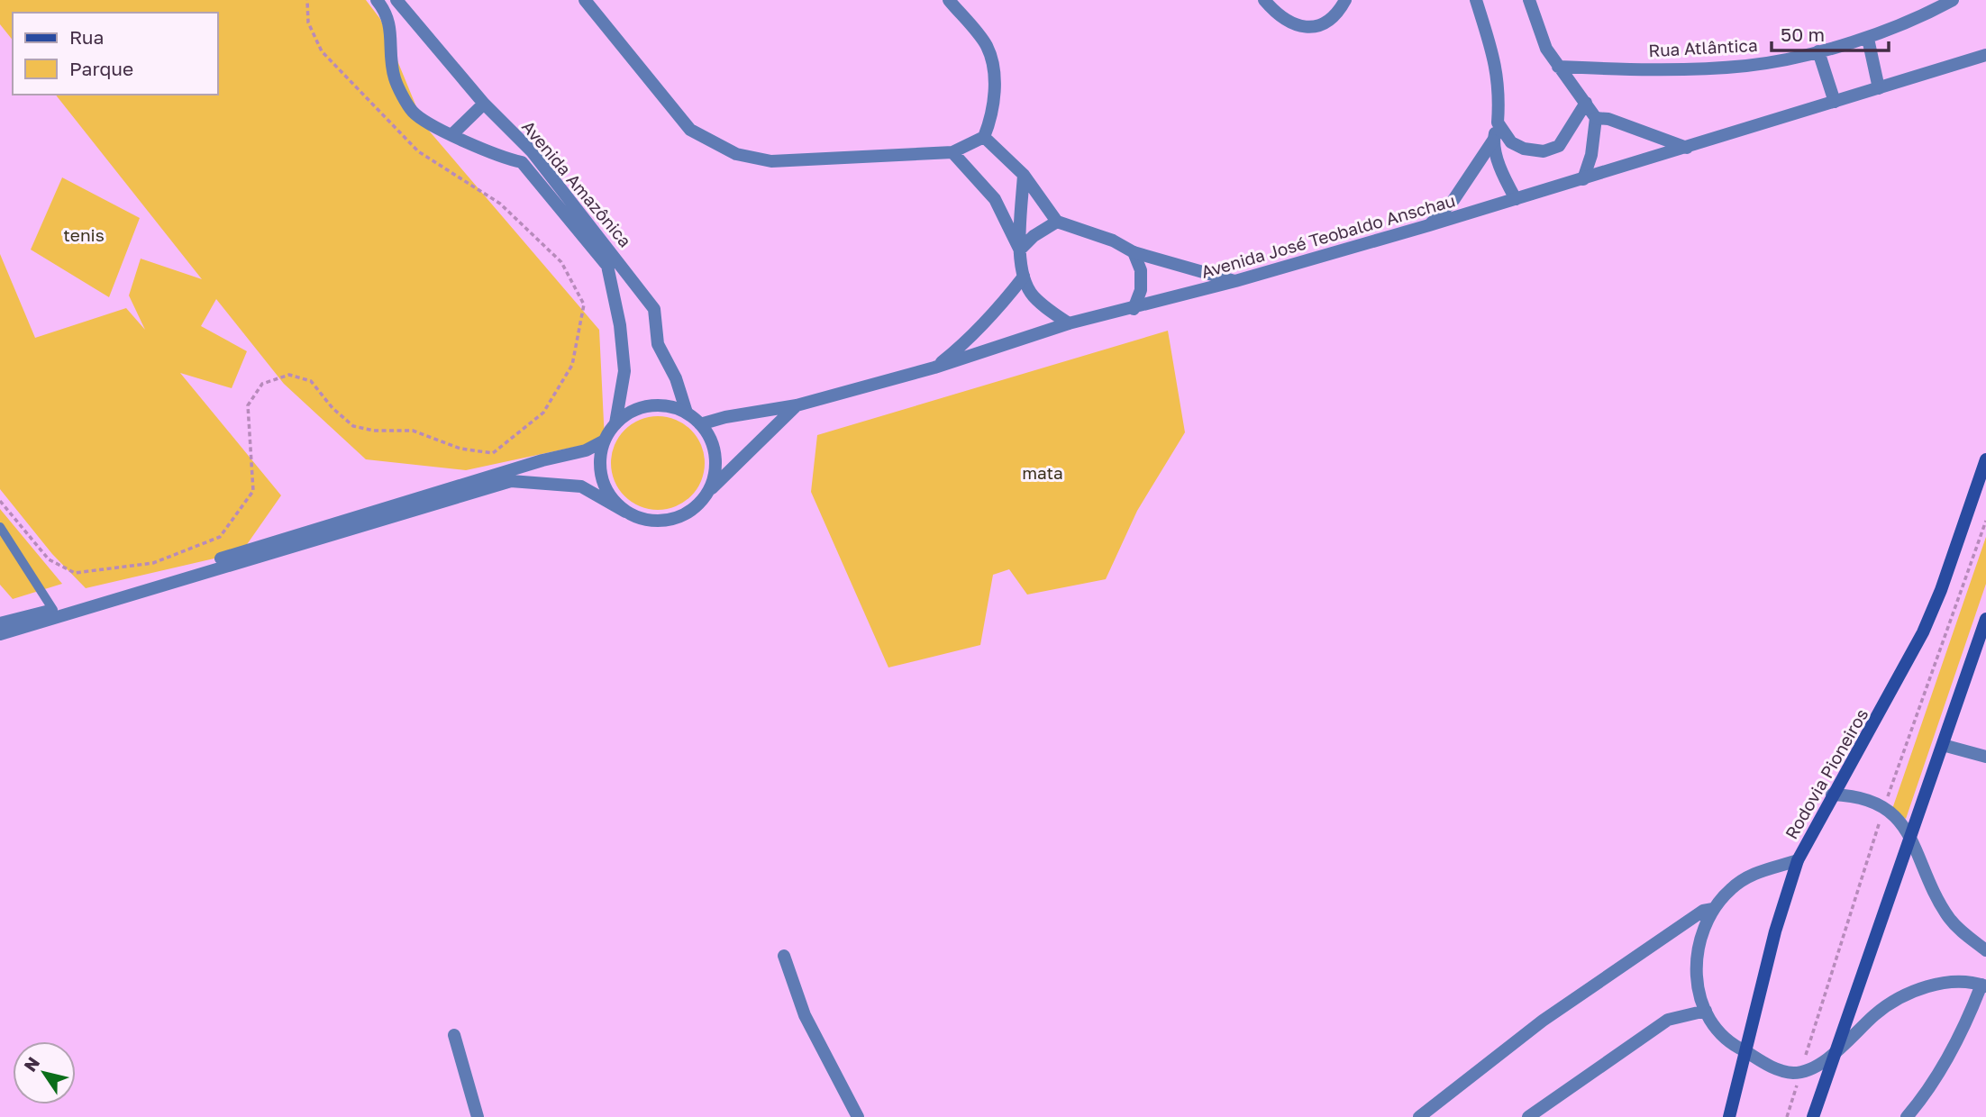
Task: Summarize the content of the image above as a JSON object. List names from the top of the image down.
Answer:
{
  "streets": {
    "main road": ["Rodovia Pioneiros"],
    "street": ["Rua Atlântica", "Avenida Amazônica", "Avenida José Teobaldo Anschau"]
  },
  "crossings": [
    ["Avenida Amazônica", "Avenida José Teobaldo Anschau"]
  ],
  "parks": ["tenis", "mata"],
  "legend": ["Rua", "Parque"],
  "scale_bar": "50 m",
  "north": "top left"
}
